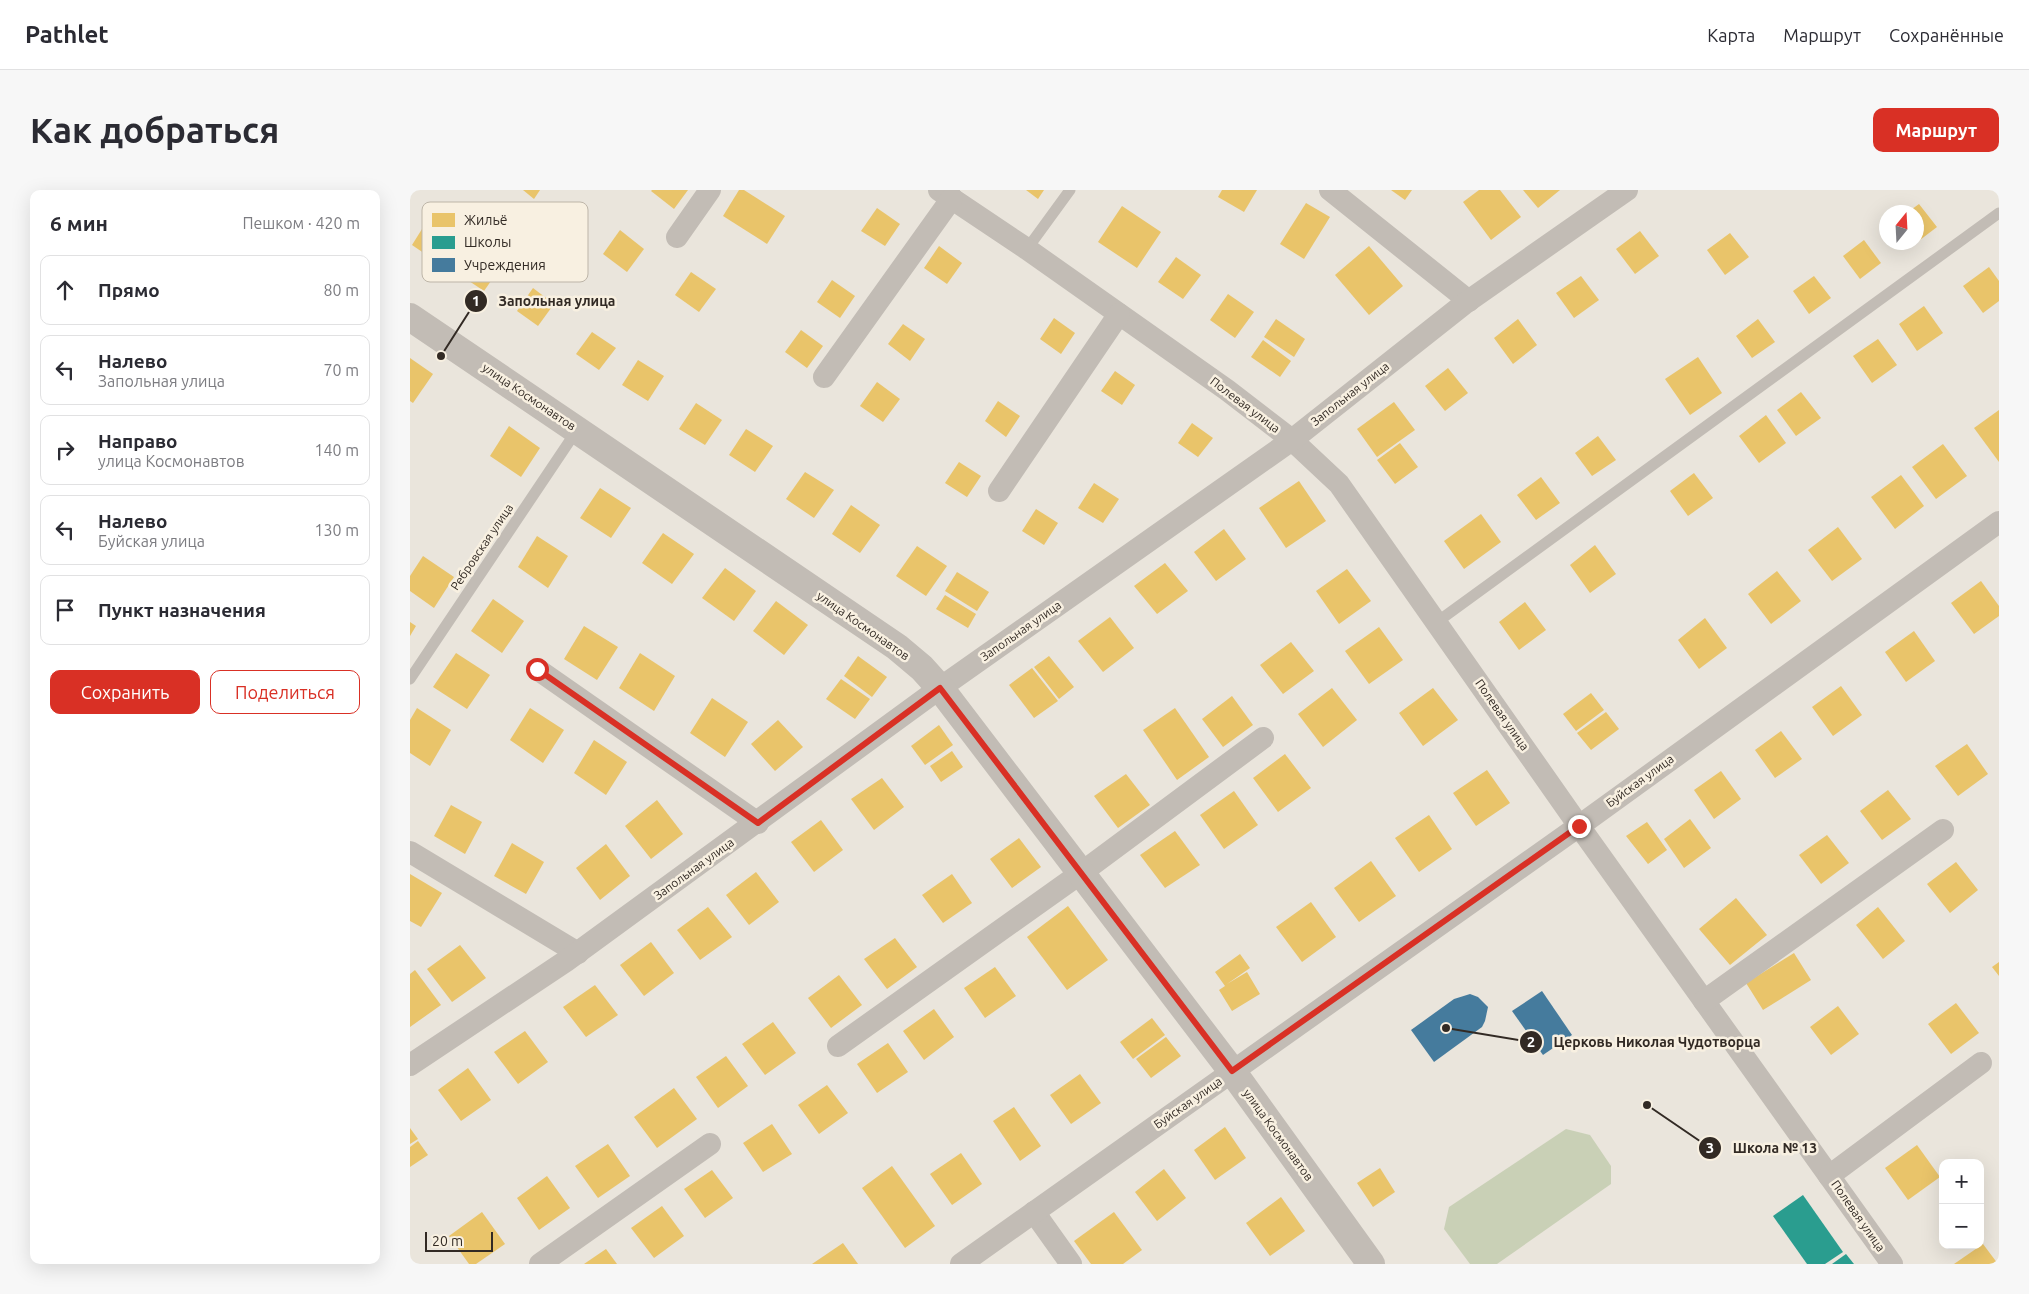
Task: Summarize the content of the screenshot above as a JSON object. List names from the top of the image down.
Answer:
{
  "streets": {
    "street": [
      "Запольная улица",
      "улица Космонавтов",
      "Полевая улица",
      "Буйская улица"
    ],
    "lane": ["Ребровская улица"]
  },
  "crossings": [
    ["Запольная улица", "улица Космонавтов"],
    ["Запольная улица", "Полевая улица"],
    ["улица Космонавтов", "Ребровская улица"],
    ["улица Космонавтов", "Буйская улица"],
    ["Полевая улица", "Буйская улица"]
  ],
  "places": ["Запольная улица", "Церковь Николая Чудотворца", "Школа № 13"],
  "legend": ["Жильё", "Школы", "Учреждения"],
  "scale_bar": "20 m",
  "north": "top",
  "page": {
    "header": "Pathlet",
    "nav": ["Карта", "Маршрут", "Сохранённые"],
    "buttons": [
      "Маршрут",
      ["Сохранить", "Поделиться"]
    ],
    "title": "Как добраться",
    "heading": ["6 мин", "Пешком · 420 m"],
    "list": [
      ["Прямо", "80 m"],
      ["Налево", "Запольная улица", "70 m"],
      ["Направо", "улица Космонавтов", "140 m"],
      ["Налево", "Буйская улица", "130 m"],
      "Пункт назначения"
    ],
    "map_buttons": ["+", "−"],
    "scale": "20 m"
  }
}
